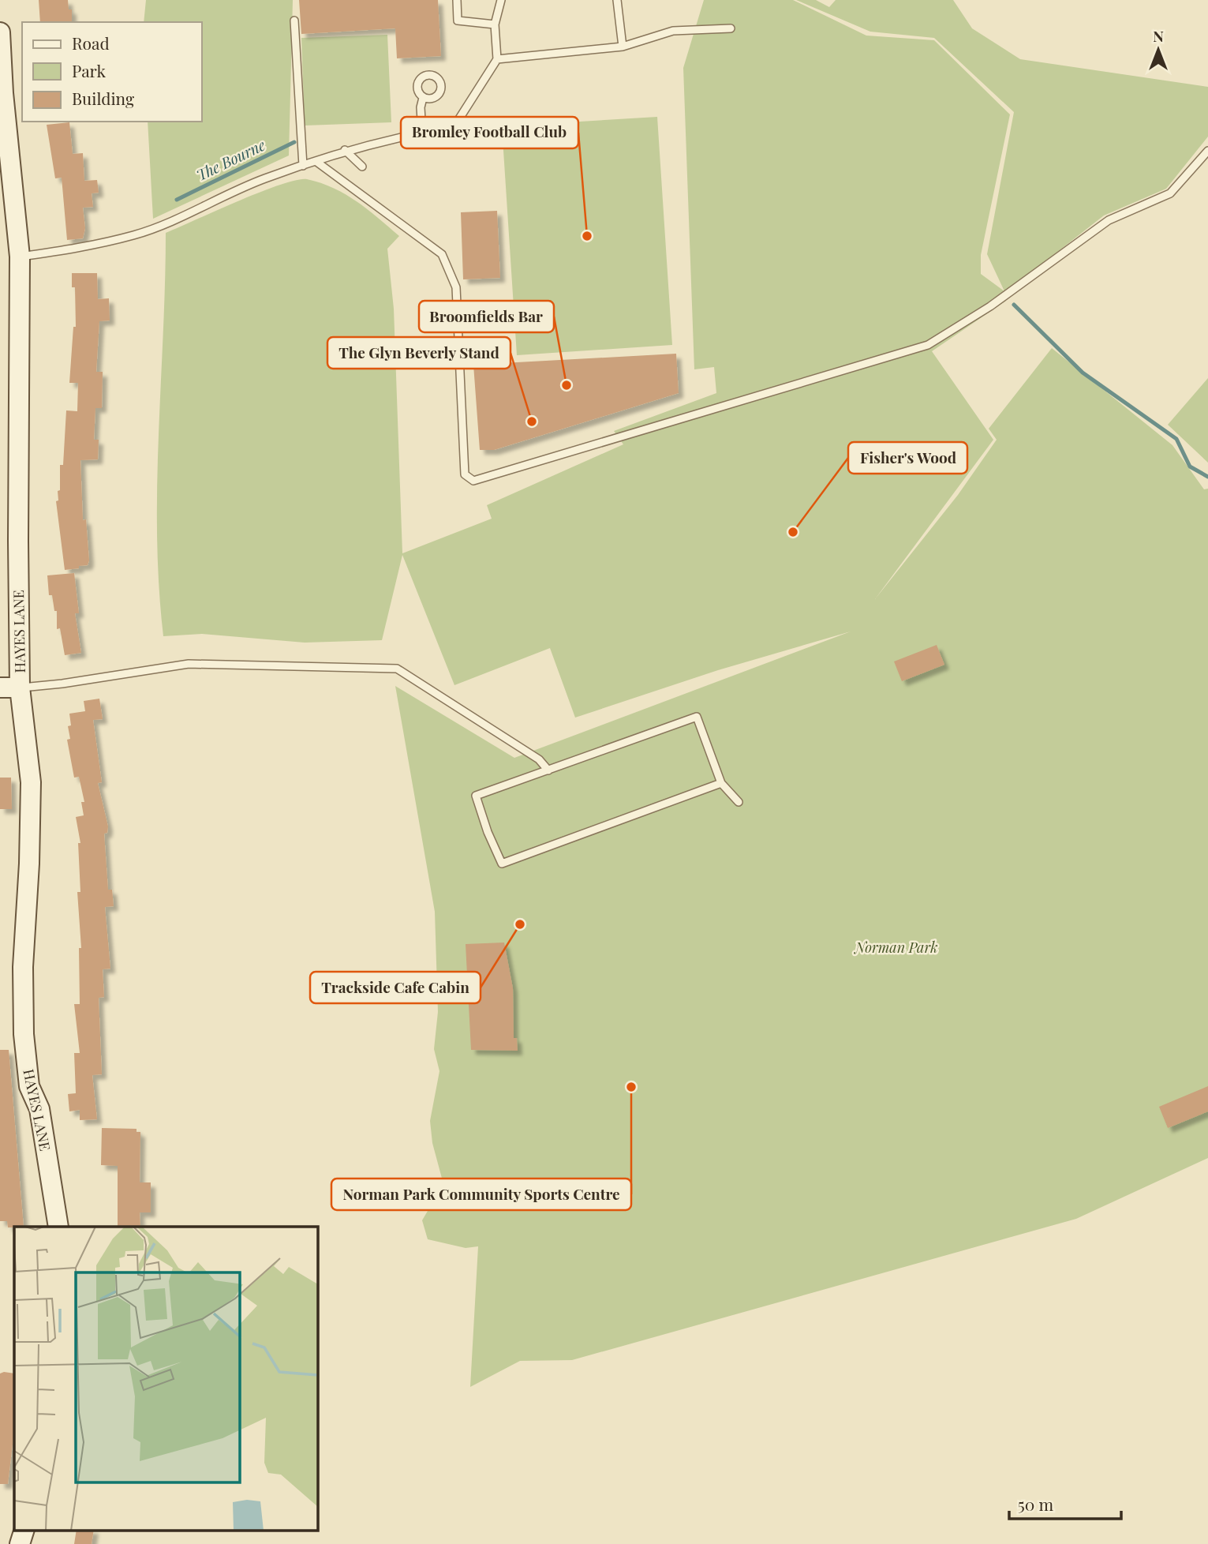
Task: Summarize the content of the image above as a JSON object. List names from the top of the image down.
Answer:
{
  "streets": {
    "main road": ["HAYES LANE"]
  },
  "water": ["The Bourne"],
  "parks": ["Norman Park"],
  "places": [
    "Bromley Football Club",
    "Broomfields Bar",
    "The Glyn Beverly Stand",
    "Fisher's Wood",
    "Trackside Cafe Cabin",
    "Norman Park Community Sports Centre"
  ],
  "legend": ["Road", "Park", "Building"],
  "scale_bar": "50 m",
  "north": "top"
}
